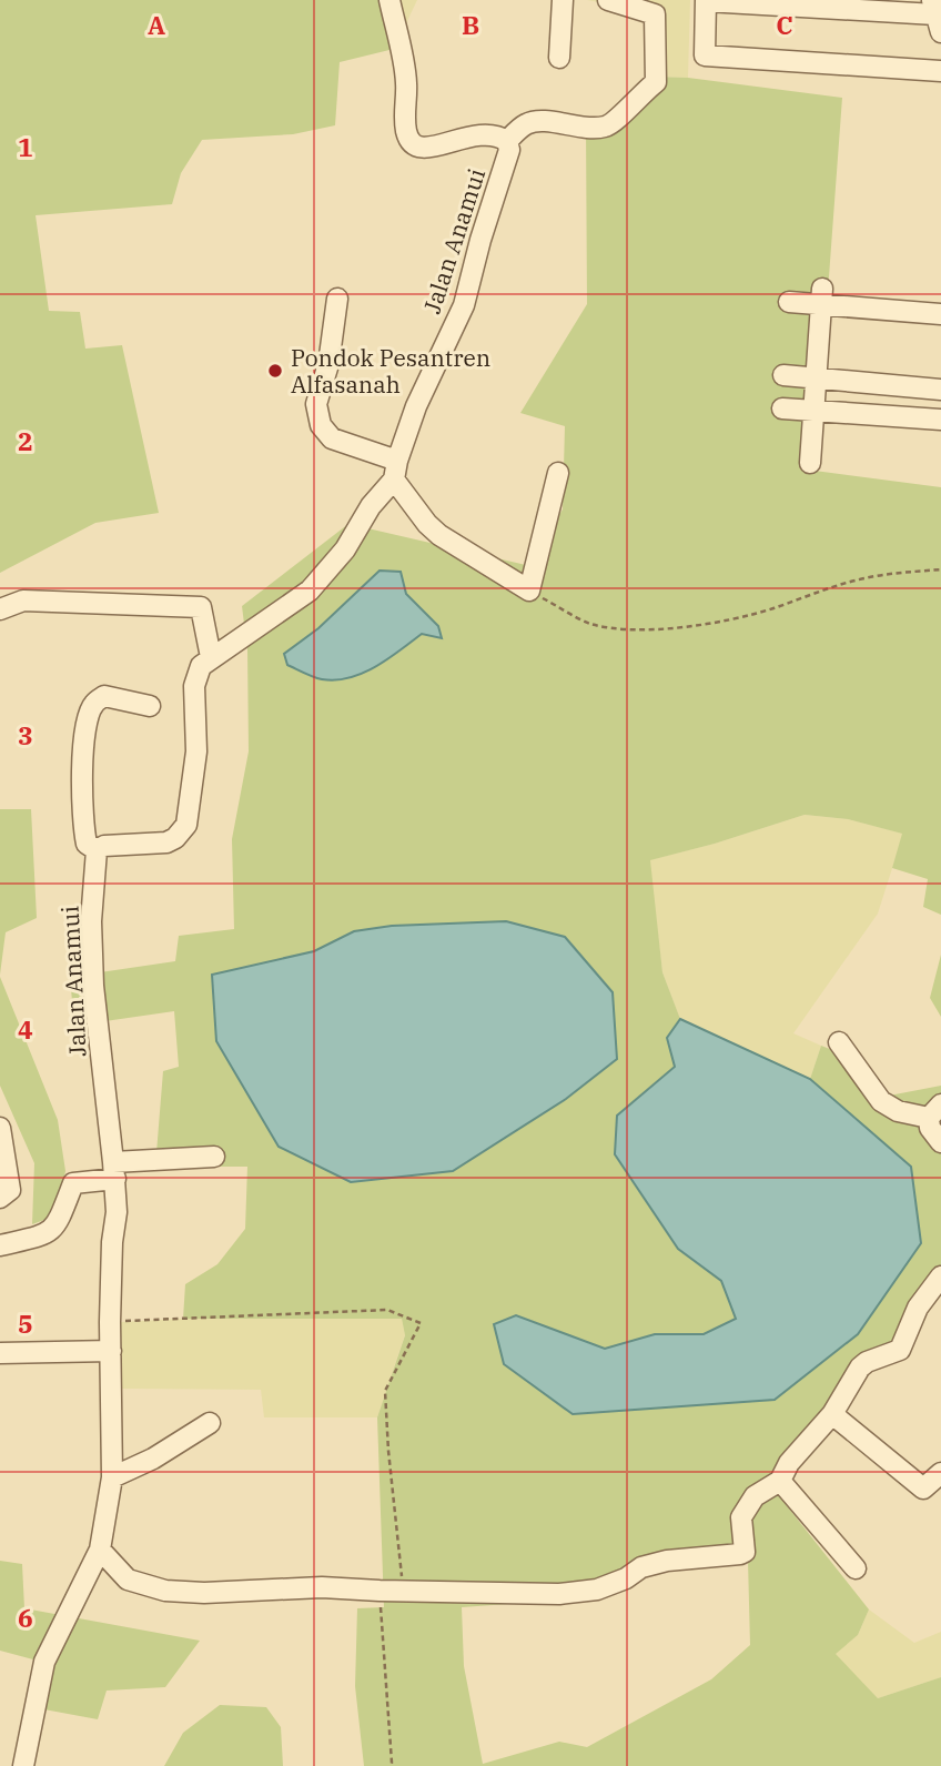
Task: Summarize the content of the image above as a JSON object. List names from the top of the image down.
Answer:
{
  "streets": {
    "street": ["Jalan Anamui"]
  },
  "places": ["Pondok Pesantren Alfasanah"],
  "grid": {
    "columns": ["A", "B", "C"],
    "rows": [
      "1",
      "2",
      "3",
      "4",
      "5",
      "6"
    ]
  }
}
